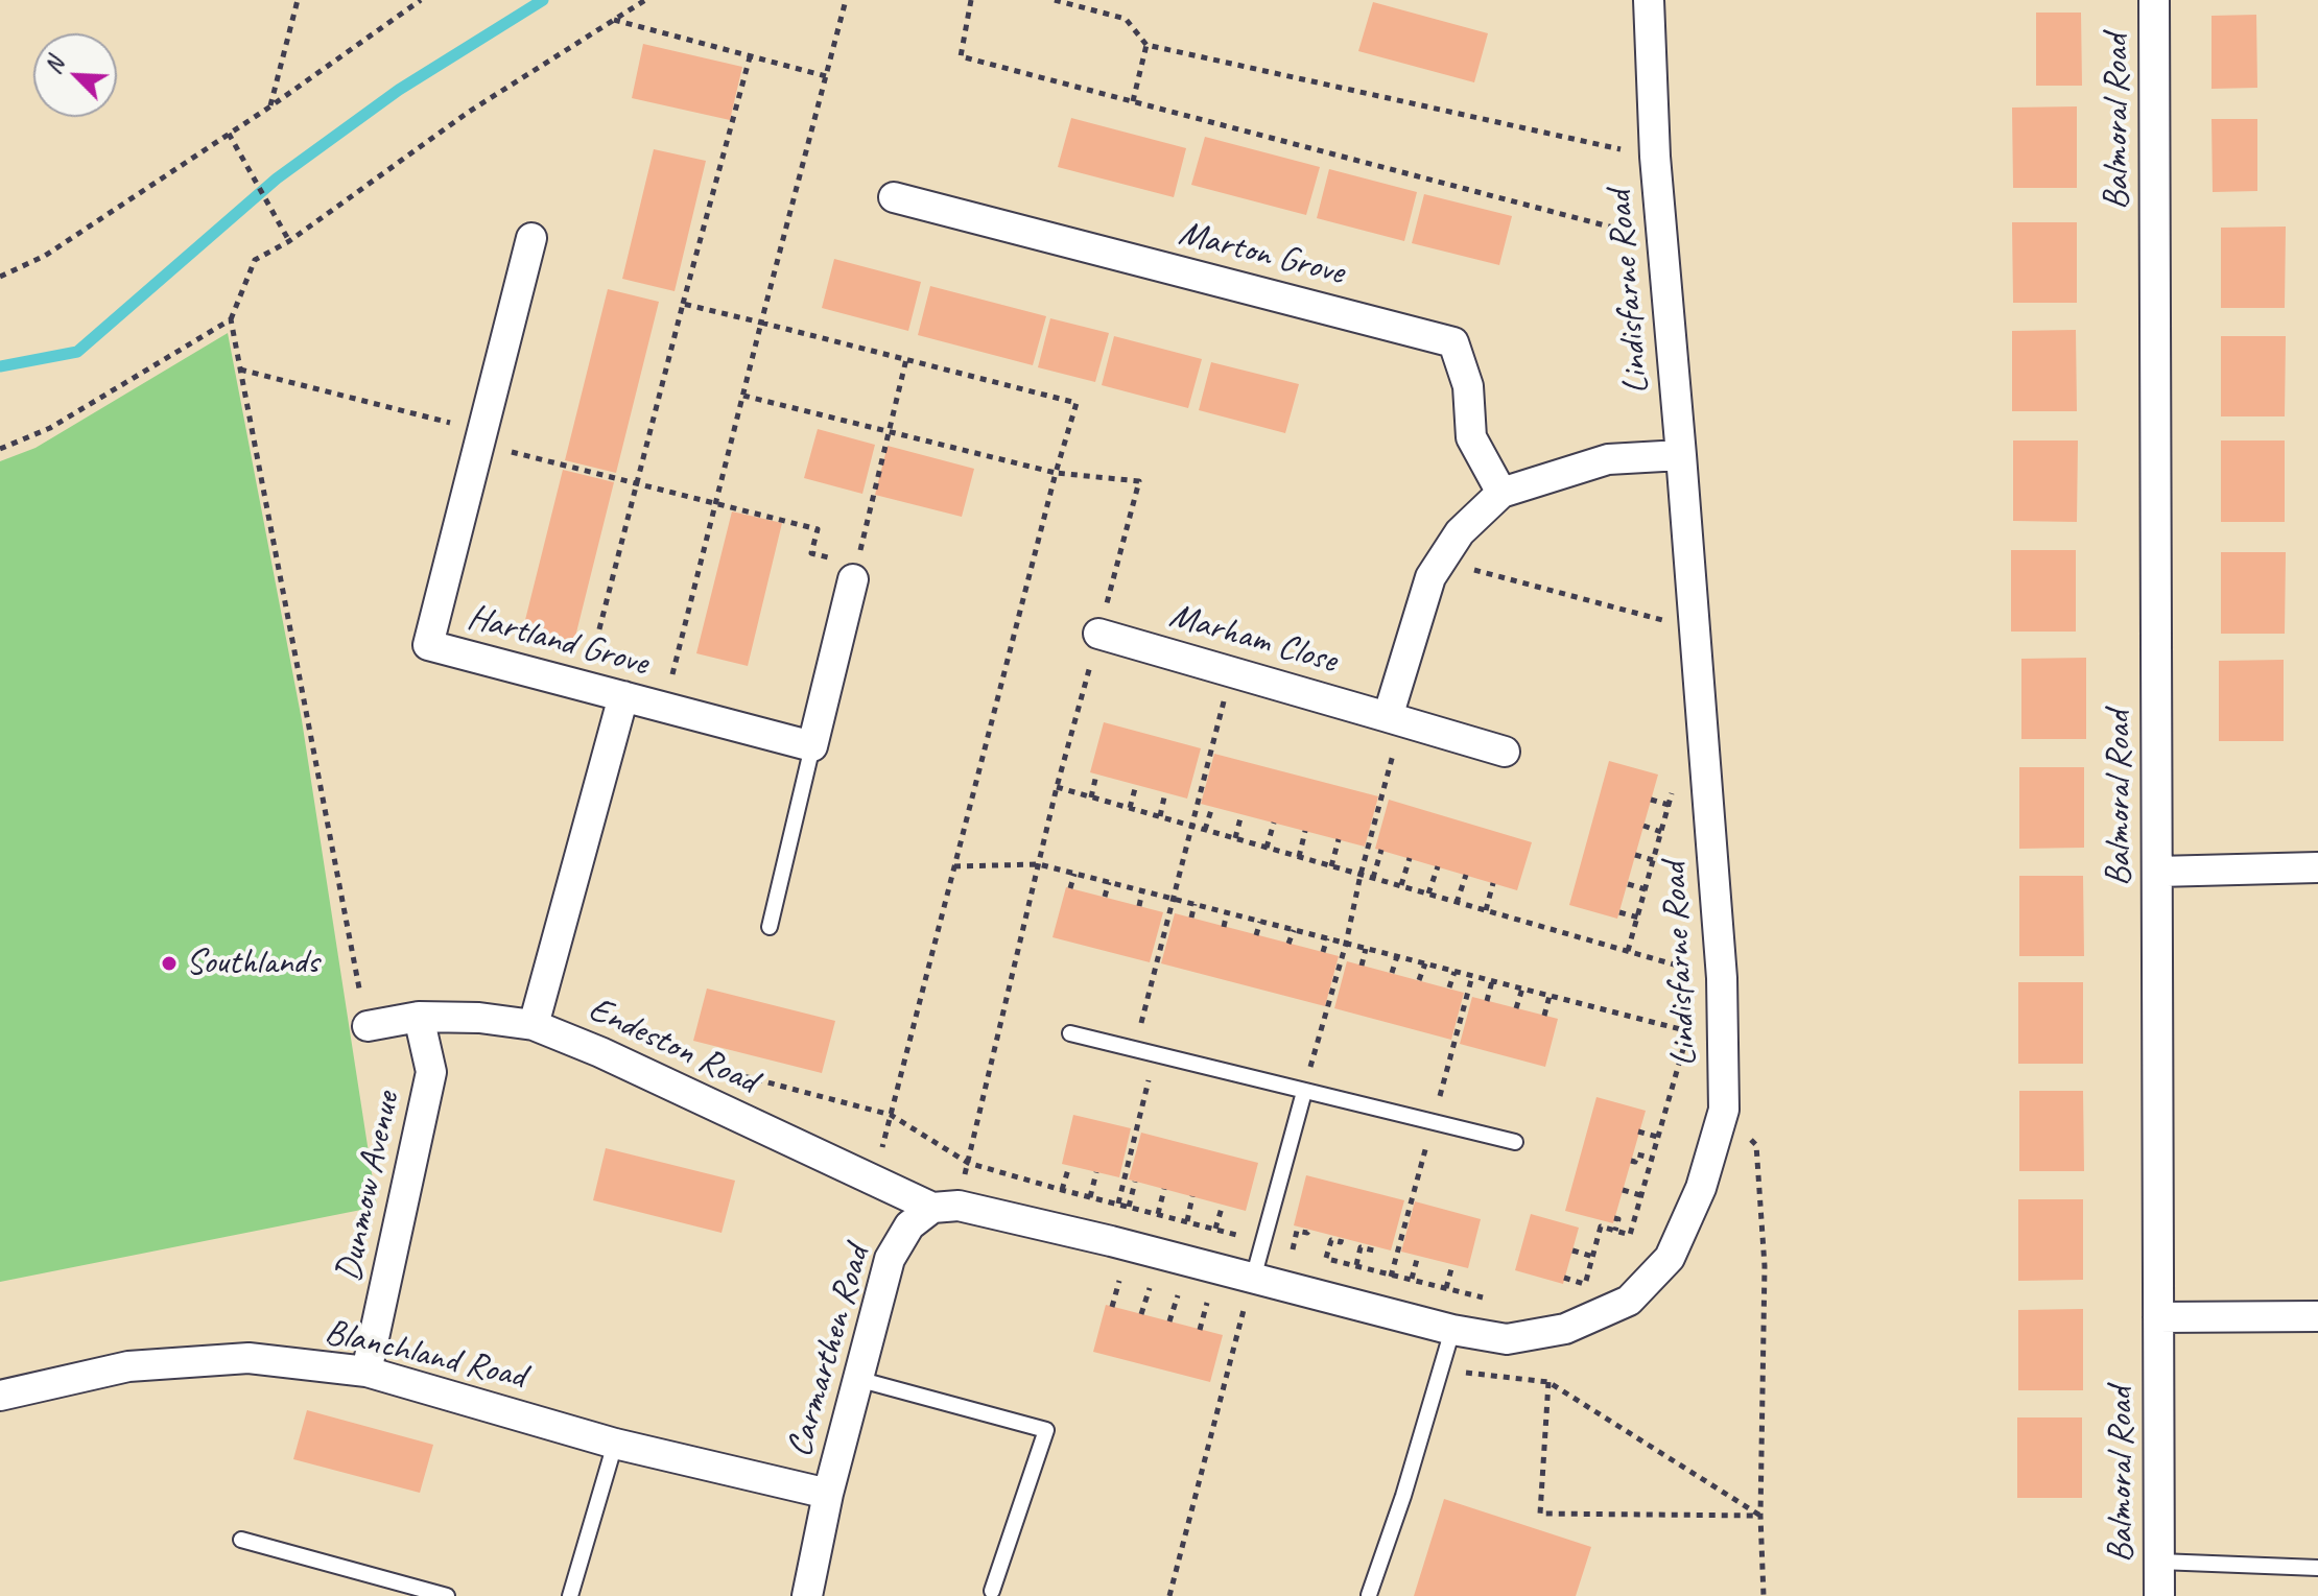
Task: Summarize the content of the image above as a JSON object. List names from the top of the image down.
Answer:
{
  "streets": {
    "street": [
      "Balmoral Road",
      "Marton Grove",
      "Lindisfarne Road",
      "Marham Close",
      "Hartland Grove",
      "Endeston Road",
      "Dunmow Avenue",
      "Carmarthen Road",
      "Blanchland Road"
    ]
  },
  "crossings": [
    ["Lindisfarne Road", "Endeston Road"],
    ["Lindisfarne Road", "Carmarthen Road"],
    ["Endeston Road", "Dunmow Avenue"],
    ["Endeston Road", "Carmarthen Road"],
    ["Dunmow Avenue", "Blanchland Road"],
    ["Carmarthen Road", "Blanchland Road"]
  ],
  "places": ["Southlands"],
  "north": "top left"
}
